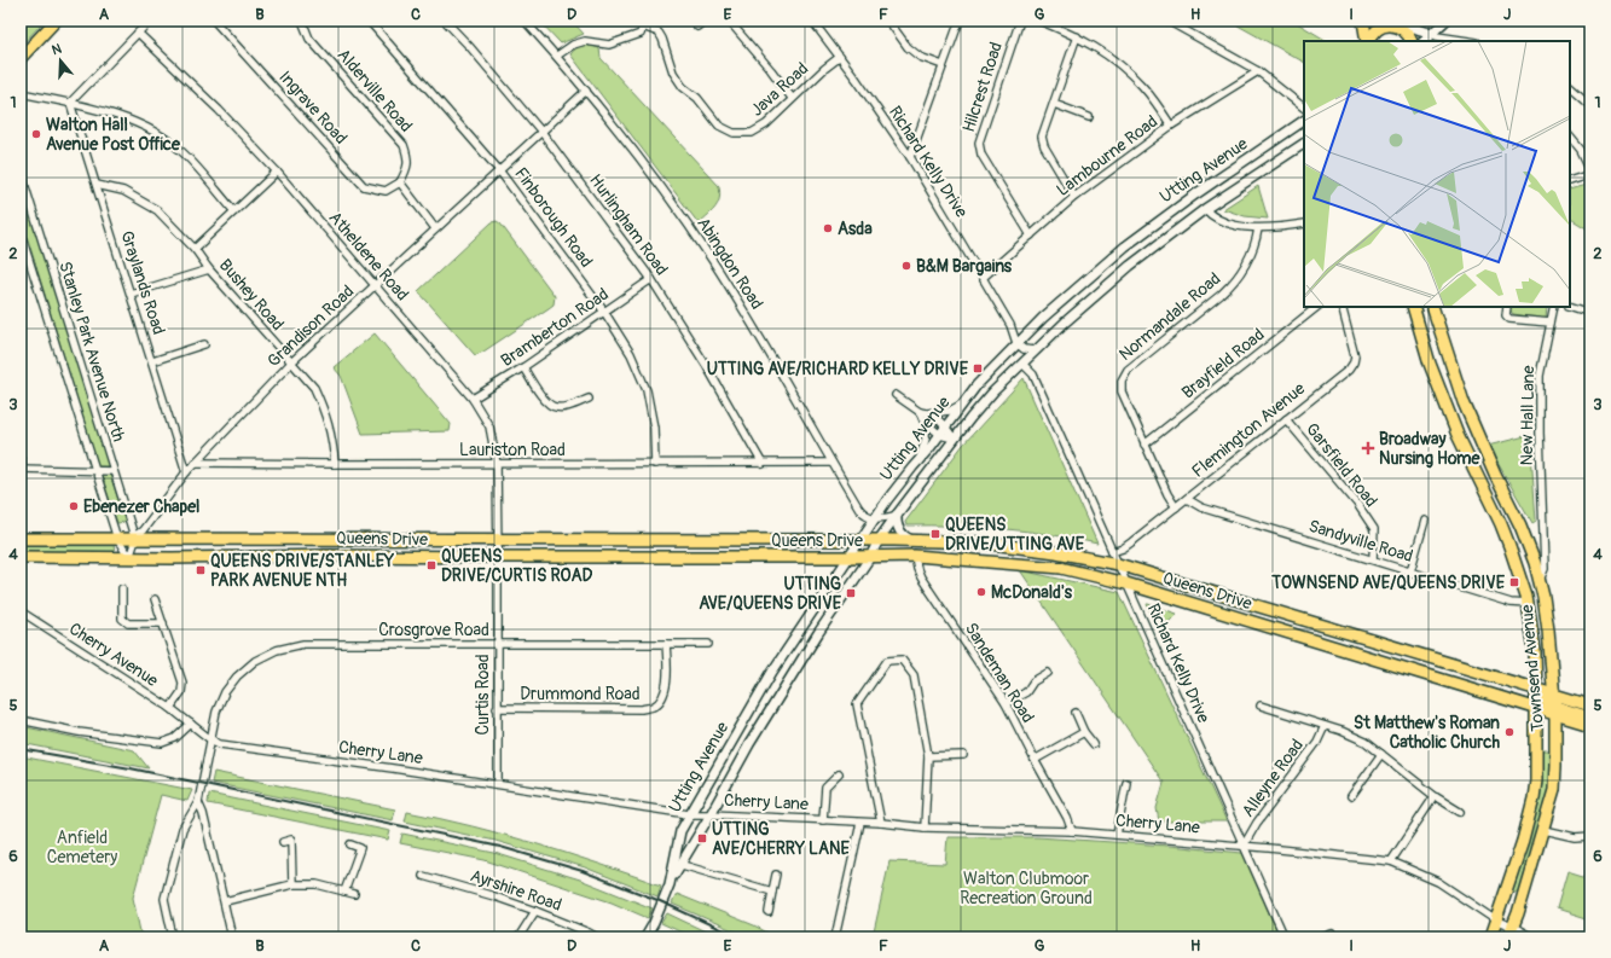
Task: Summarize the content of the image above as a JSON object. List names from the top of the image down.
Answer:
{
  "streets": {
    "main road": ["Queens Drive", "Townsend Avenue"],
    "street": [
      "Hilcrest Road",
      "Java Road",
      "Alderville Road",
      "Ingrave Road",
      "Lambourne Road",
      "Richard Kelly Drive",
      "Utting Avenue",
      "Finborough Road",
      "Hurlingham Road",
      "Atheldene Road",
      "Abingdon Road",
      "Graylands Road",
      "Bushey Road",
      "Normandale Road",
      "Grandison Road",
      "Bramberton Road",
      "Stanley Park Avenue North",
      "Brayfield Road",
      "New Hall Lane",
      "Flemington Avenue",
      "Lauriston Road",
      "Garsfield Road",
      "Sandyville Road",
      "Crosgrove Road",
      "Cherry Avenue",
      "Sandeman Road",
      "Drummond Road",
      "Curtis Road",
      "Cherry Lane",
      "Alleyne Road",
      "Ayrshire Road"
    ]
  },
  "crossings": [
    ["Hilcrest Road", "Lambourne Road"],
    ["Java Road", "Richard Kelly Drive"],
    ["Alderville Road", "Ingrave Road"],
    ["Lambourne Road", "Richard Kelly Drive"],
    ["Richard Kelly Drive", "Utting Avenue"],
    ["Richard Kelly Drive", "Flemington Avenue"],
    ["Richard Kelly Drive", "Queens Drive"],
    ["Richard Kelly Drive", "Cherry Lane"],
    ["Richard Kelly Drive", "Alleyne Road"],
    ["Utting Avenue", "Abingdon Road"],
    ["Utting Avenue", "Queens Drive"],
    ["Utting Avenue", "Cherry Lane"],
    ["Finborough Road", "Grandison Road"],
    ["Finborough Road", "Bramberton Road"],
    ["Finborough Road", "Lauriston Road"],
    ["Hurlingham Road", "Grandison Road"],
    ["Hurlingham Road", "Bramberton Road"],
    ["Hurlingham Road", "Lauriston Road"],
    ["Atheldene Road", "Grandison Road"],
    ["Atheldene Road", "Bramberton Road"],
    ["Atheldene Road", "Lauriston Road"],
    ["Atheldene Road", "Queens Drive"],
    ["Abingdon Road", "Grandison Road"],
    ["Abingdon Road", "Lauriston Road"],
    ["Graylands Road", "Bushey Road"],
    ["Graylands Road", "Grandison Road"],
    ["Bushey Road", "Grandison Road"],
    ["Bushey Road", "Lauriston Road"],
    ["Normandale Road", "Brayfield Road"],
    ["Normandale Road", "Flemington Avenue"],
    ["Grandison Road", "Stanley Park Avenue North"],
    ["Grandison Road", "Lauriston Road"],
    ["Grandison Road", "Queens Drive"],
    ["Stanley Park Avenue North", "Queens Drive"],
    ["New Hall Lane", "Townsend Avenue"],
    ["Flemington Avenue", "Garsfield Road"],
    ["Flemington Avenue", "Sandyville Road"],
    ["Garsfield Road", "Sandyville Road"],
    ["Queens Drive", "Townsend Avenue"],
    ["Queens Drive", "Sandeman Road"],
    ["Sandyville Road", "Townsend Avenue"],
    ["Crosgrove Road", "Drummond Road"],
    ["Crosgrove Road", "Curtis Road"],
    ["Crosgrove Road", "Cherry Lane"],
    ["Cherry Avenue", "Cherry Lane"],
    ["Townsend Avenue", "Cherry Lane"],
    ["Sandeman Road", "Cherry Lane"],
    ["Drummond Road", "Curtis Road"],
    ["Curtis Road", "Cherry Lane"],
    ["Cherry Lane", "Alleyne Road"]
  ],
  "parks": ["Anfield Cemetery", "Walton Clubmoor Recreation Ground"],
  "places": {
    "other": [
      "Walton Hall Avenue Post Office",
      "Asda",
      "B&M Bargains",
      "Ebenezer Chapel",
      "McDonald's",
      "St Matthew's Roman Catholic Church"
    ],
    "transit": [
      "UTTING AVE/RICHARD KELLY DRIVE",
      "QUEENS DRIVE/UTTING AVE",
      "QUEENS DRIVE/CURTIS ROAD",
      "QUEENS DRIVE/STANLEY PARK AVENUE NTH",
      "TOWNSEND AVE/QUEENS DRIVE",
      "UTTING AVE/QUEENS DRIVE",
      "UTTING AVE/CHERRY LANE"
    ],
    "health": ["Broadway Nursing Home"]
  },
  "north": "top",
  "grid": {
    "columns": [
      "A",
      "B",
      "C",
      "D",
      "E",
      "F",
      "G",
      "H",
      "I",
      "J"
    ],
    "rows": [
      "1",
      "2",
      "3",
      "4",
      "5",
      "6"
    ]
  }
}
